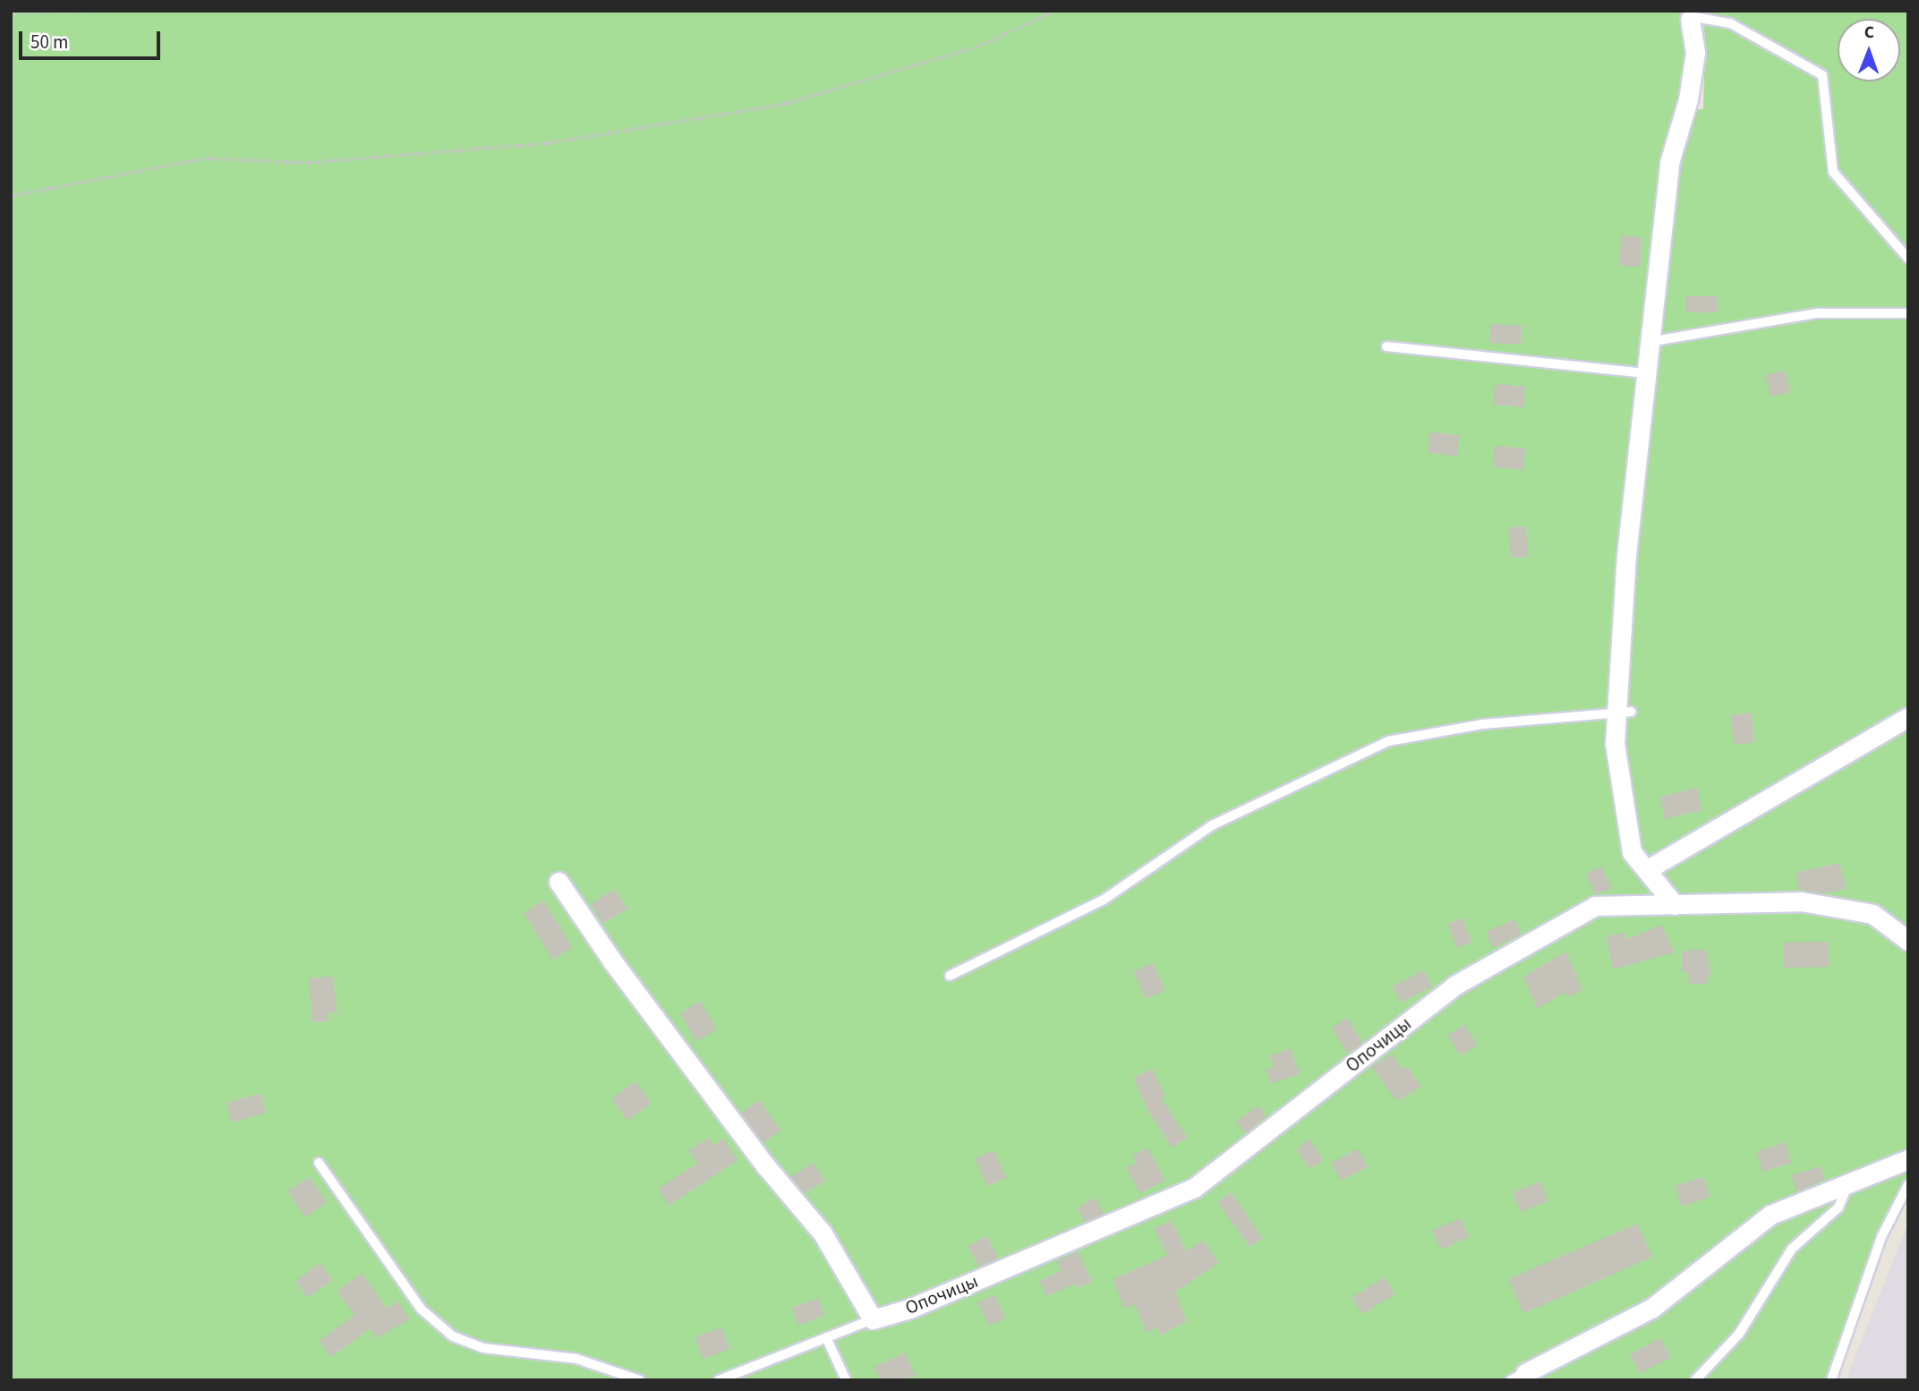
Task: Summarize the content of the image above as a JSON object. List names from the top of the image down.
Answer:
{
  "streets": {
    "street": ["Опочицы"]
  },
  "scale_bar": "50 m",
  "north": "top"
}
